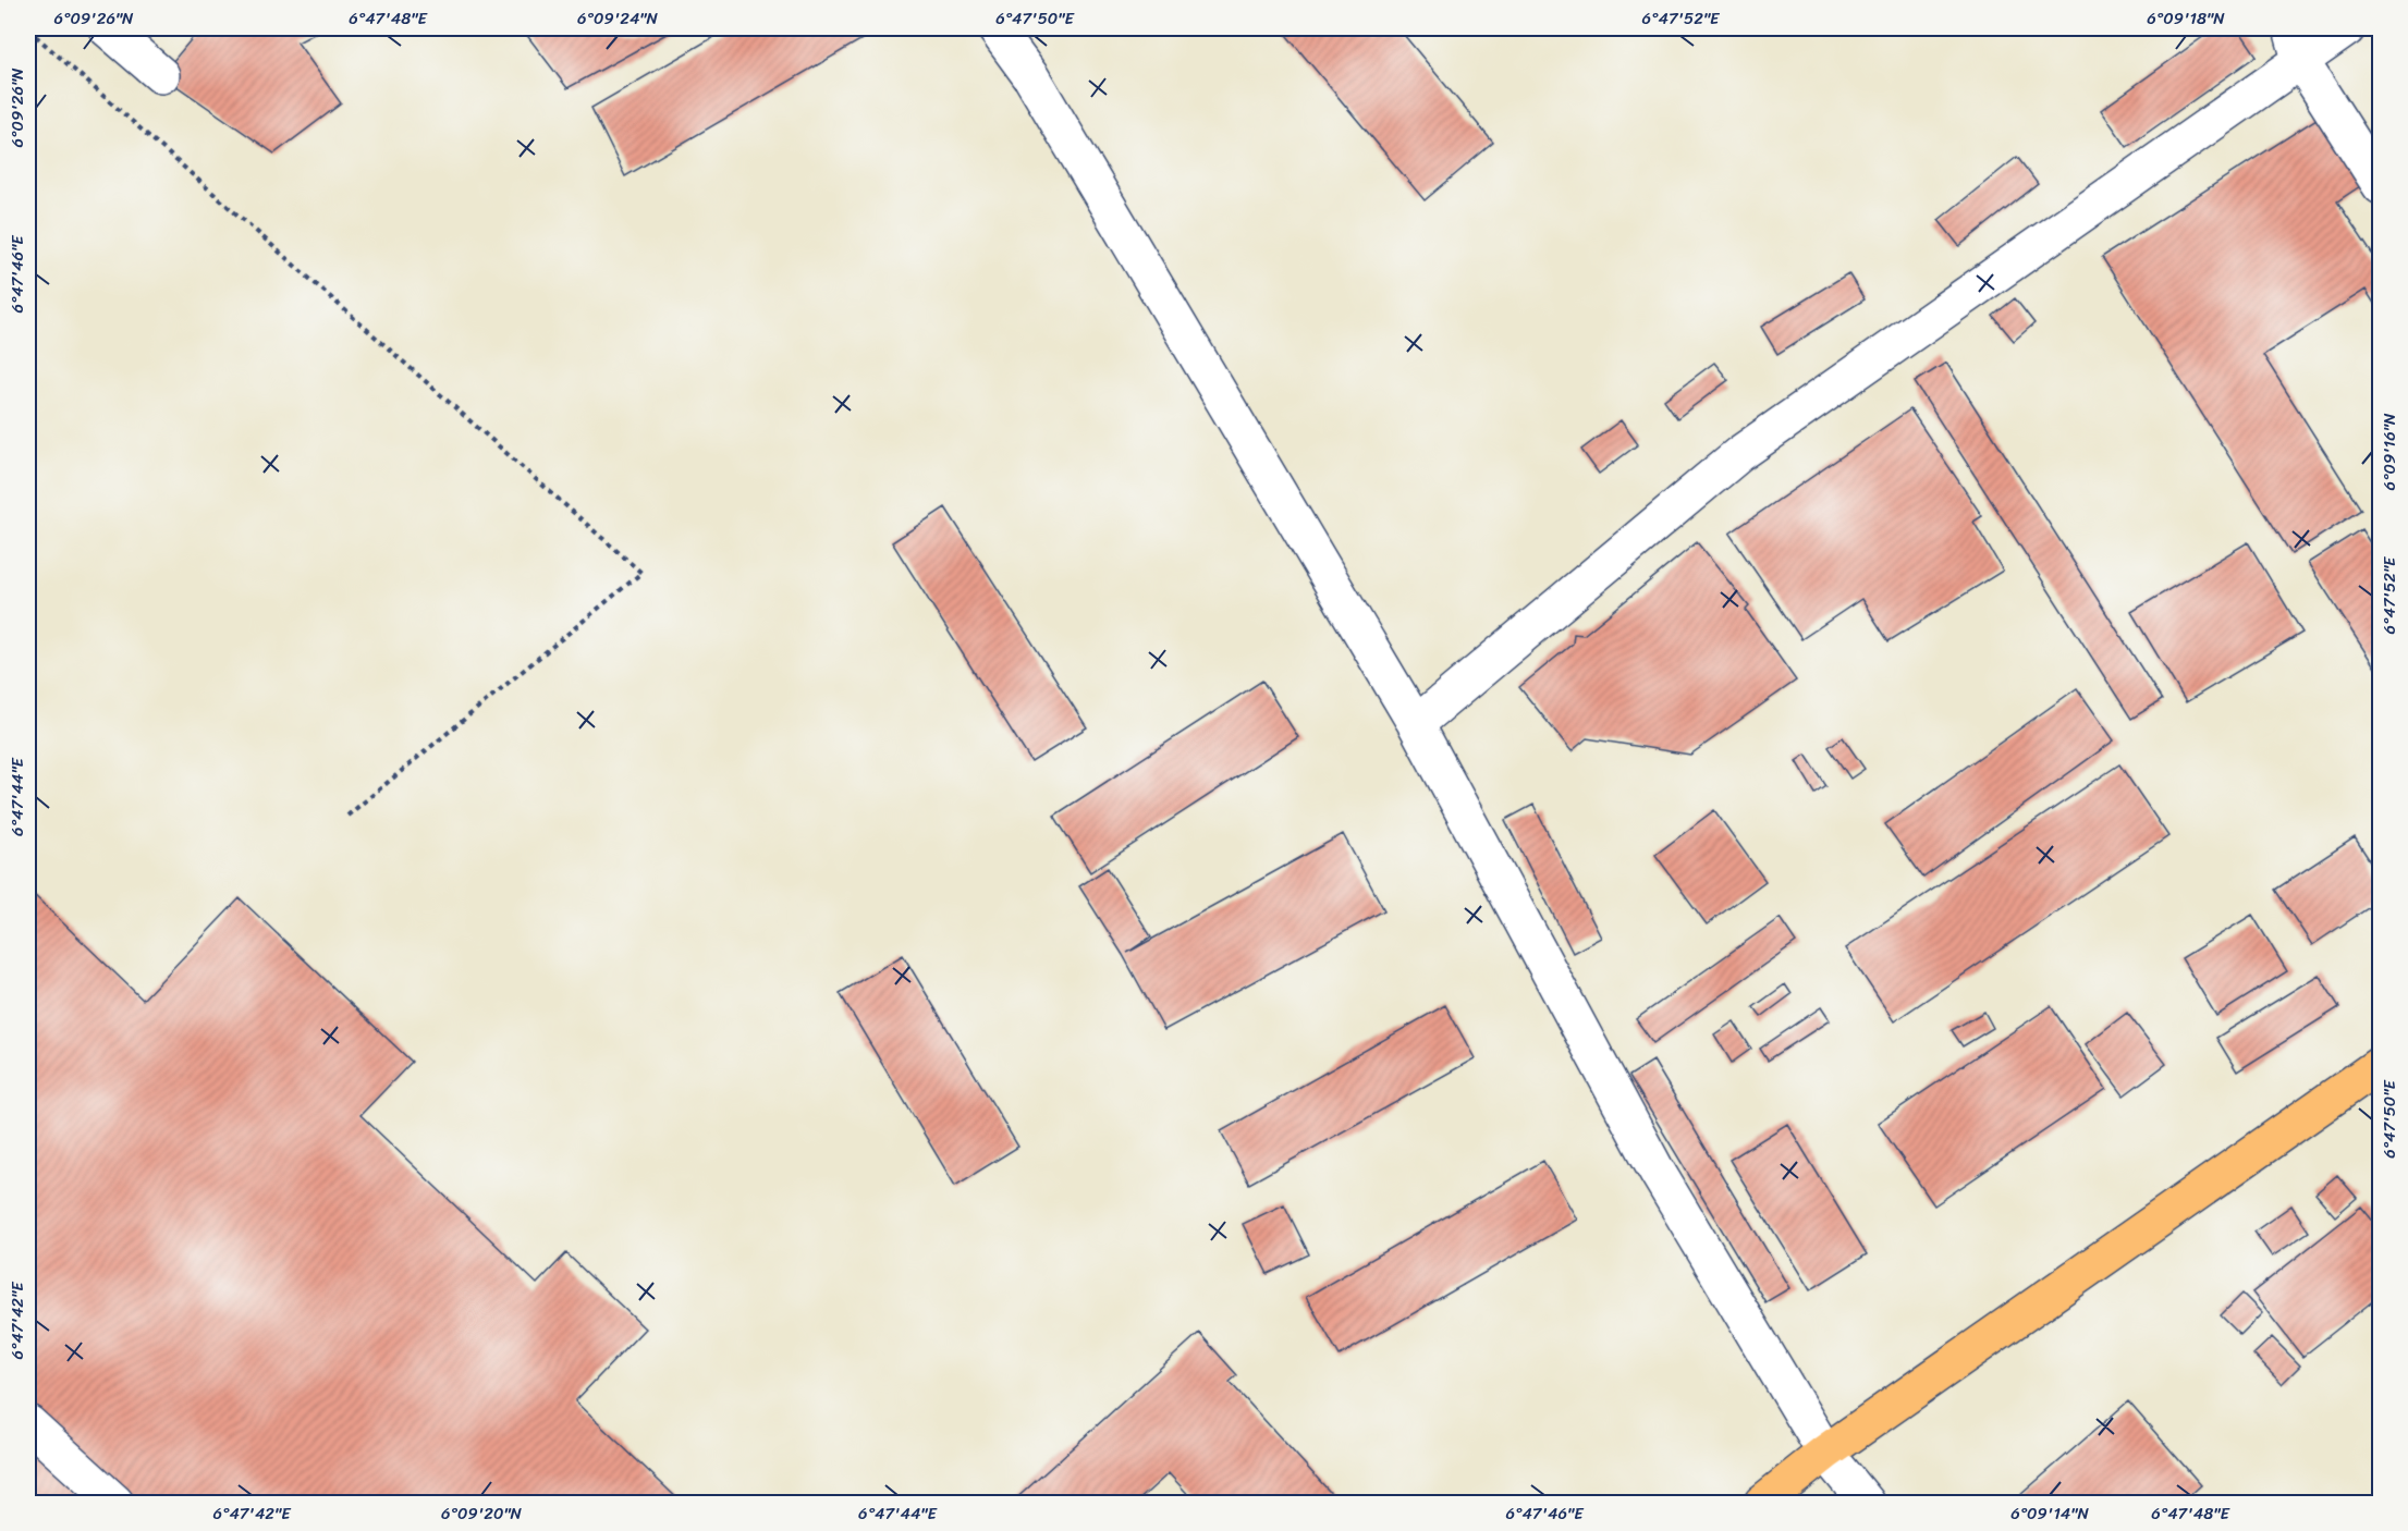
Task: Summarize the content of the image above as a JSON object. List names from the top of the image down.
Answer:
{
  "coordinates": [
    "6°09'26\"N",
    "6°47'48\"E",
    "6°09'24\"N",
    "6°47'50\"E",
    "6°47'52\"E",
    "6°09'18\"N",
    "6°47'46\"E",
    "6°09'16\"N",
    "6°47'44\"E",
    "6°47'42\"E",
    "6°09'20\"N",
    "6°09'14\"N"
  ]
}
